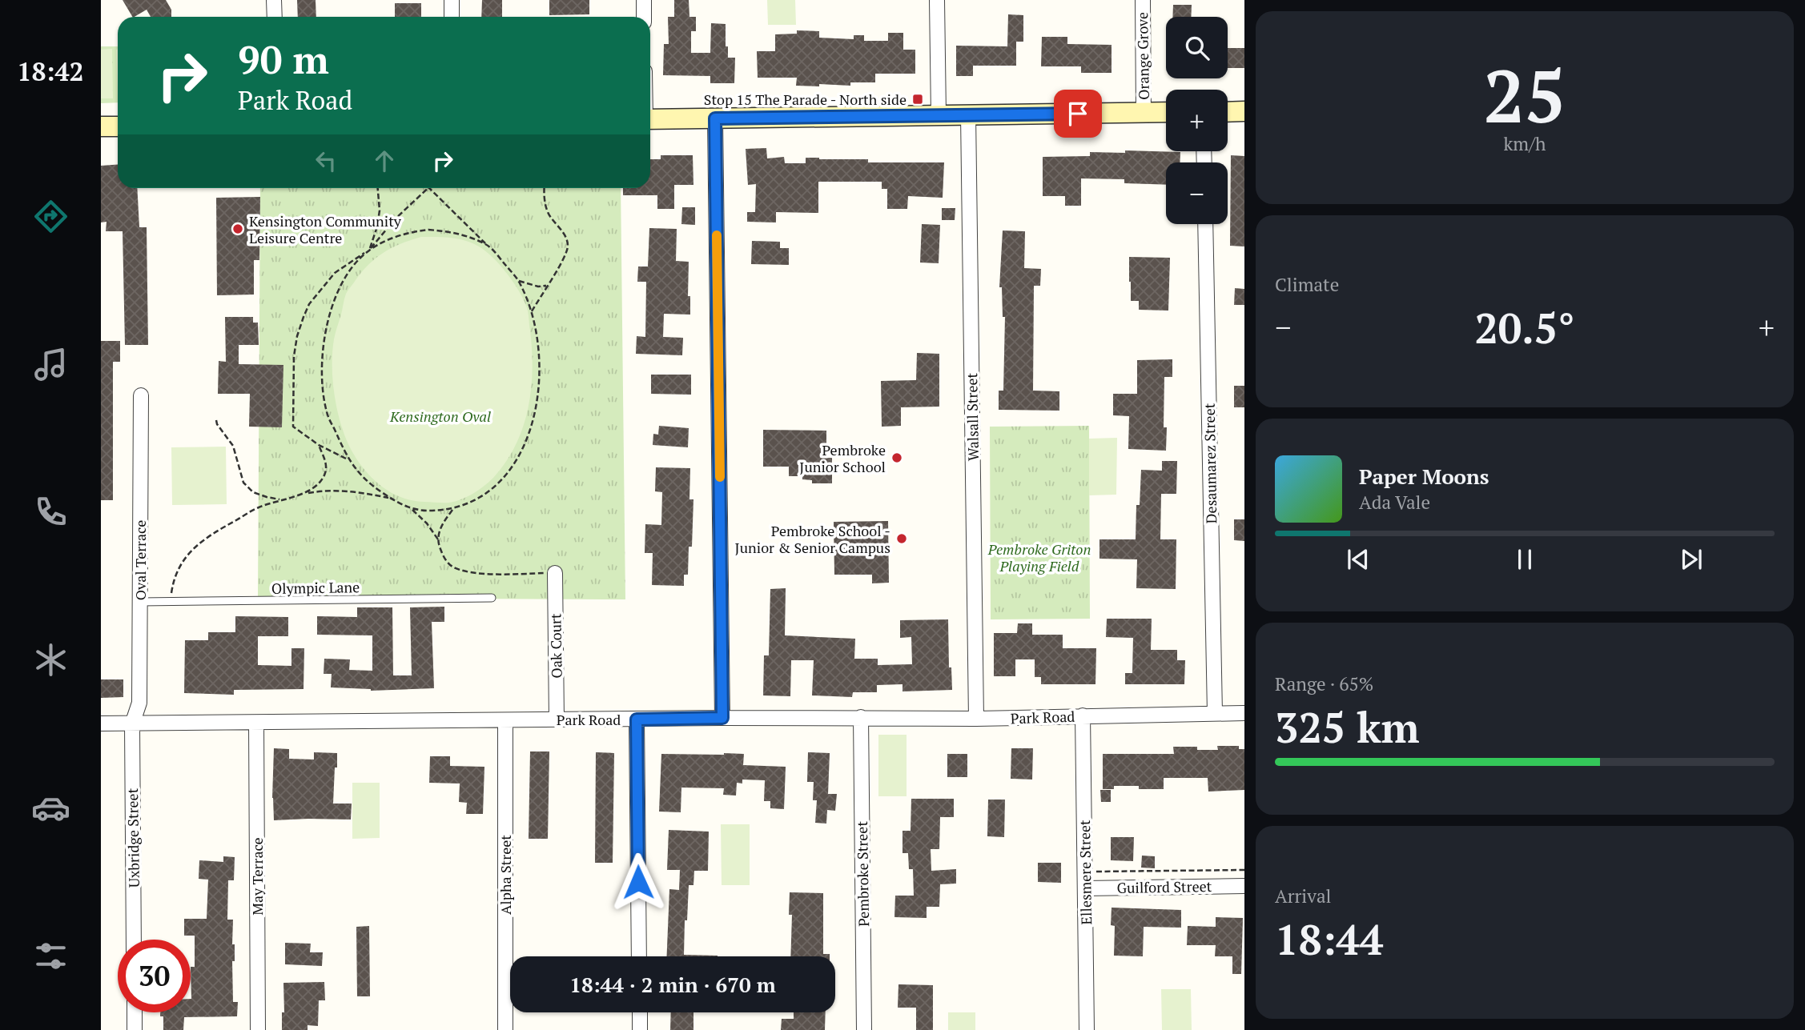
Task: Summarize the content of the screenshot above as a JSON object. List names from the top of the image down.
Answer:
{
  "streets": {
    "street": [
      "Orange Grove",
      "Walsall Street",
      "Desaumarez Street",
      "Oval Terrace",
      "Oak Court",
      "Park Road",
      "Uxbridge Street",
      "Ellesmere Street",
      "Pembroke Street",
      "Alpha Street",
      "May Terrace",
      "Guilford Street"
    ],
    "lane": ["Olympic Lane"]
  },
  "crossings": [
    ["Walsall Street", "Park Road"],
    ["Desaumarez Street", "Park Road"],
    ["Oval Terrace", "Olympic Lane"],
    ["Oval Terrace", "Park Road"],
    ["Oval Terrace", "Uxbridge Street"],
    ["Oak Court", "Park Road"],
    ["Park Road", "Uxbridge Street"],
    ["Park Road", "Ellesmere Street"],
    ["Park Road", "Pembroke Street"],
    ["Park Road", "Alpha Street"],
    ["Park Road", "May Terrace"],
    ["Ellesmere Street", "Guilford Street"]
  ],
  "parks": ["Kensington Oval", "Pembroke Griton Playing Field"],
  "places": {
    "transit": ["Stop 15 The Parade - North side"],
    "other": ["Kensington Community Leisure Centre", "Pembroke Junior School", "Pembroke School - Junior & Senior Campus"]
  },
  "page": {
    "tabs": "18:42",
    "tile": [
      ["25", "km/h"],
      "Climate",
      ["Range · 65%", "325 km"],
      ["Arrival", "18:44"]
    ],
    "map_buttons": ["+", "−"],
    "turn": ["90 m", "Park Road"],
    "heat": ["−", "20.5°", "+"],
    "song": ["Paper Moons", "Ada Vale"],
    "limit": "30",
    "trip": "18:44 · 2 min · 670 m"
  }
}
